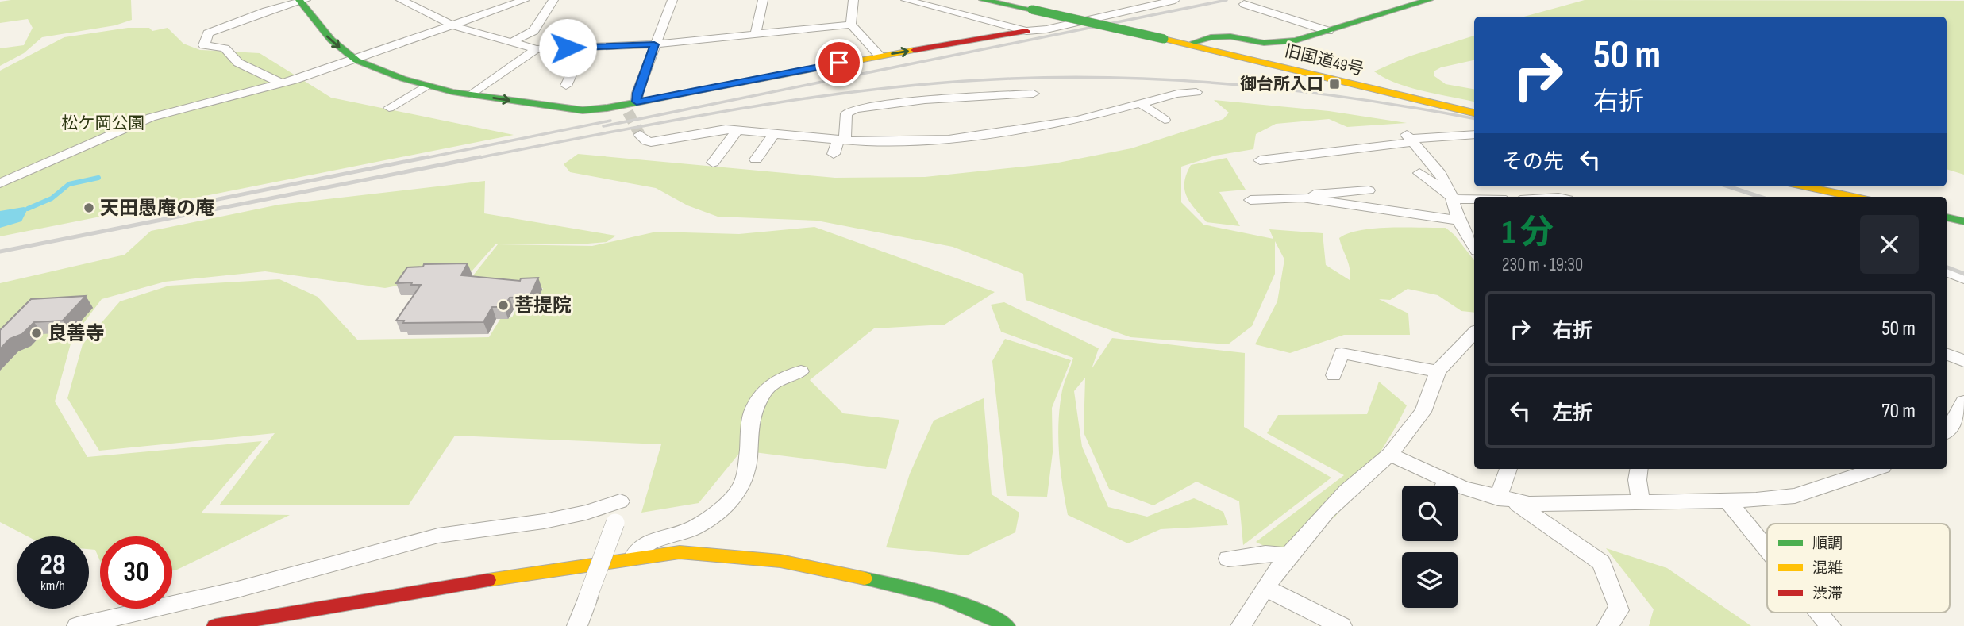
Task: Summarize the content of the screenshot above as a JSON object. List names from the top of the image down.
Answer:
{
  "streets": {
    "street": ["旧国道49号"]
  },
  "parks": ["松ケ岡公園"],
  "places": {
    "transit": ["御台所入口"],
    "other": ["天田愚庵の庵", "菩提院", "良善寺"]
  },
  "legend": ["順調", "混雑", "渋滞"],
  "page": {
    "turn": ["50 m", "右折"],
    "then": "その先",
    "heading": ["1 分", "230 m · 19:30"],
    "list": [
      {
        "name": "右折",
        "value": "50 m"
      },
      {
        "name": "左折",
        "value": "70 m"
      }
    ],
    "speed": "28 km/h",
    "limit": "30"
  }
}
